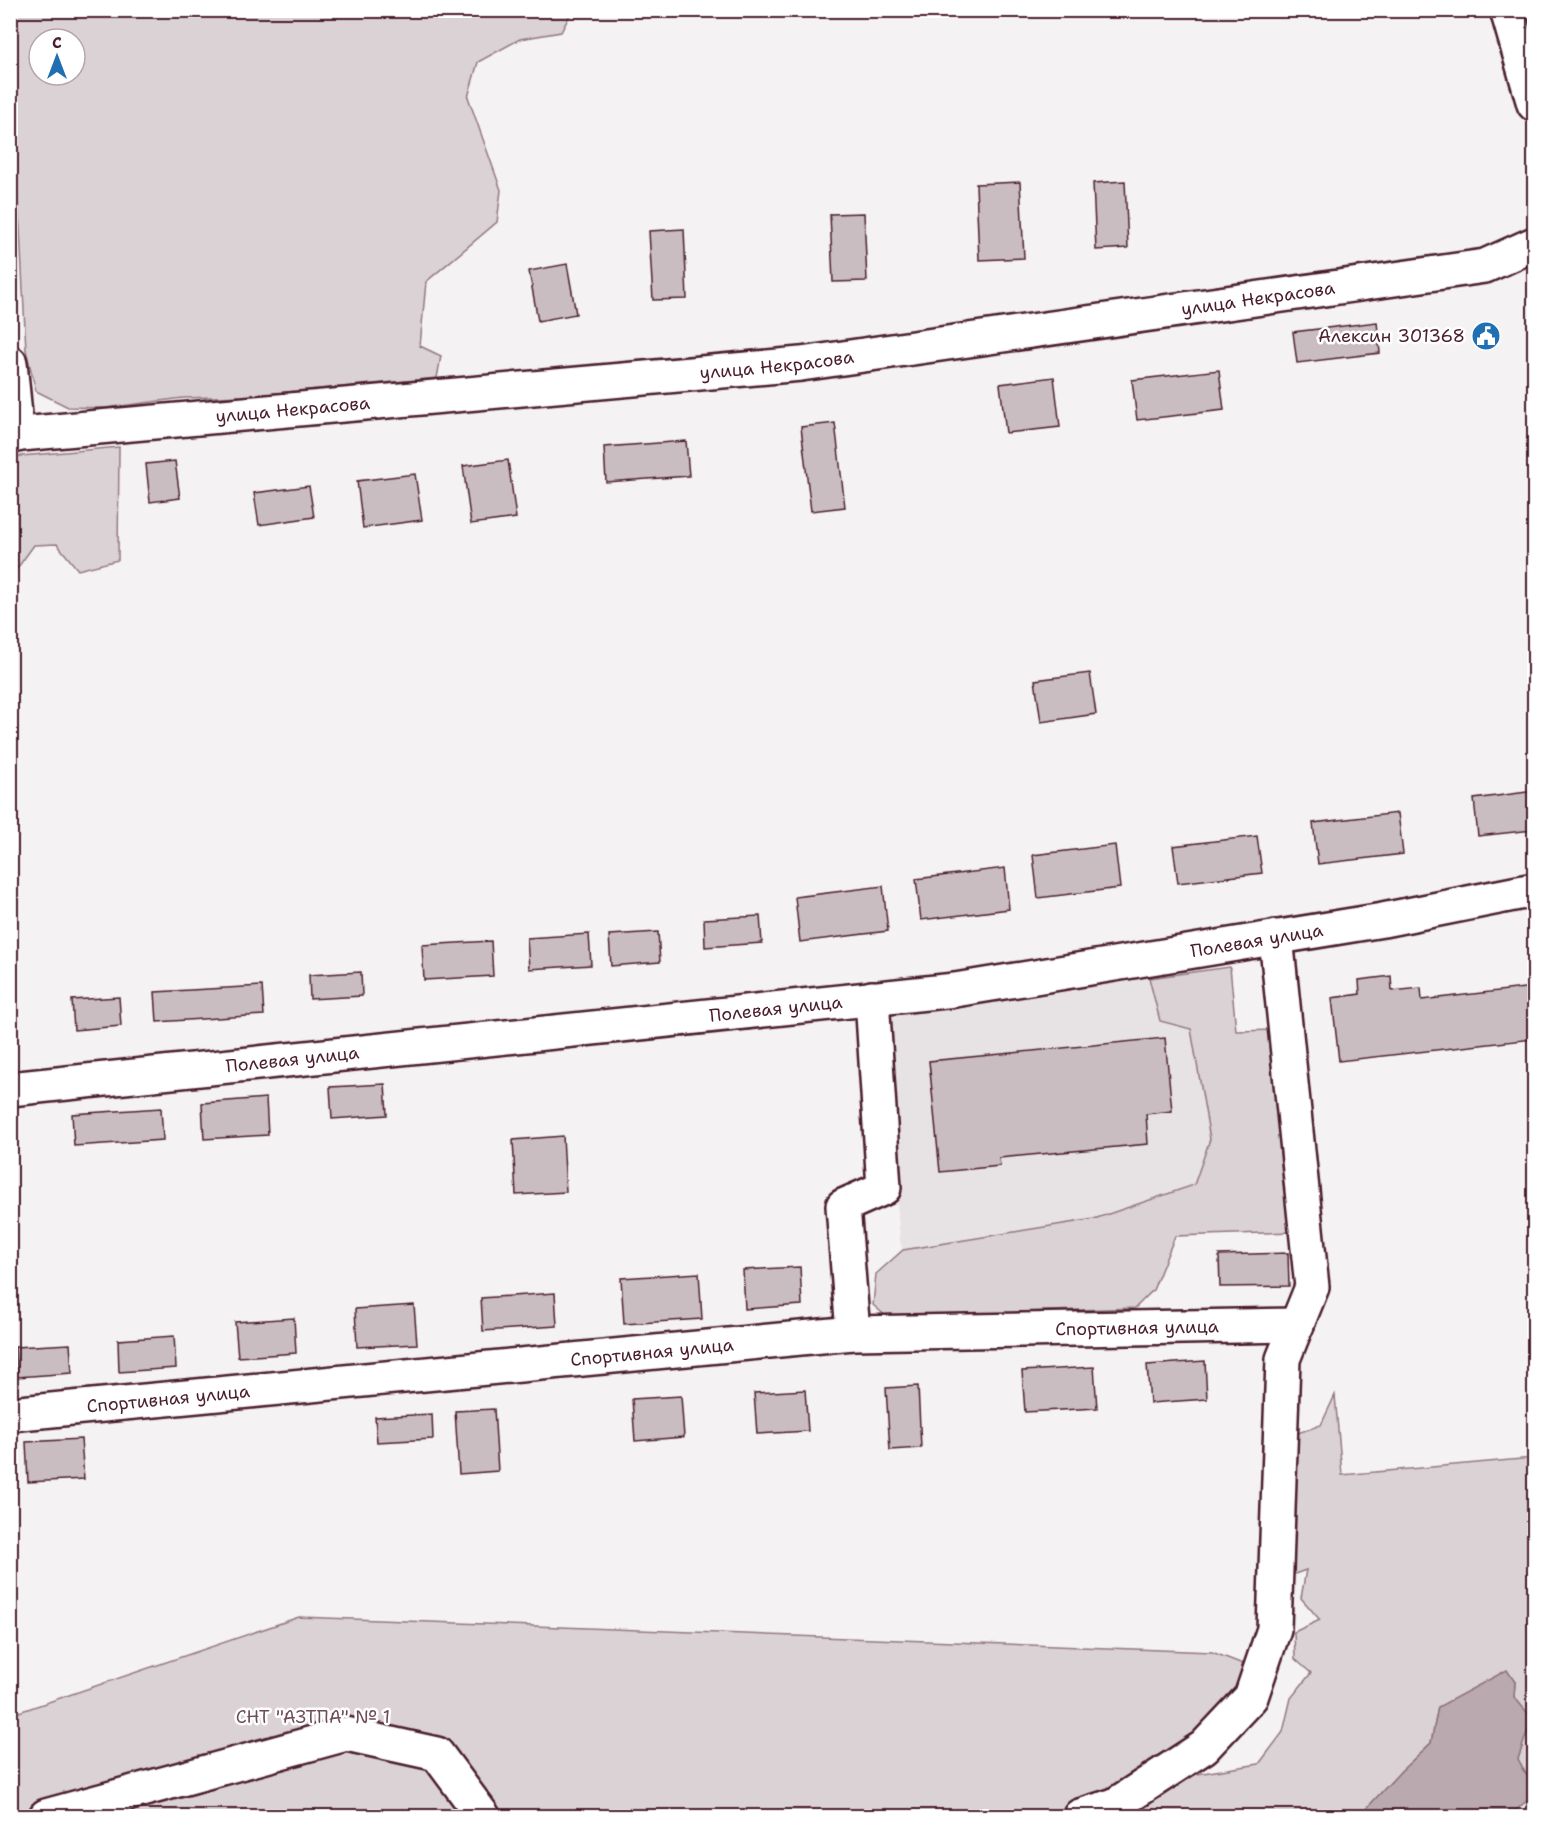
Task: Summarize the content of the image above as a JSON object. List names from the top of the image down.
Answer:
{
  "streets": {
    "street": ["улица Некрасова", "Полевая улица", "Спортивная улица"]
  },
  "parks": ["СНТ \"АЗТПА\" № 1"],
  "places": {
    "public building": ["Алексин 301368"]
  },
  "north": "top"
}
